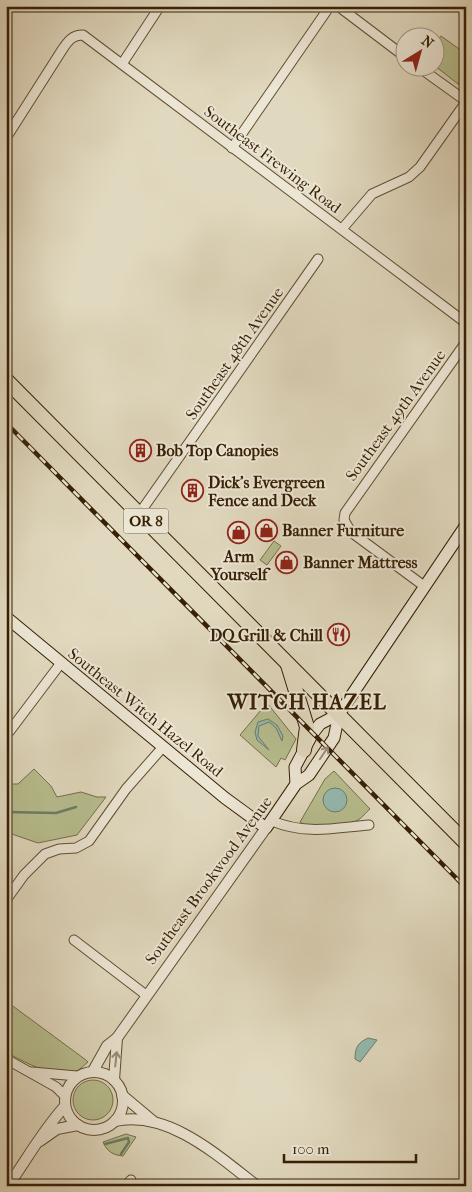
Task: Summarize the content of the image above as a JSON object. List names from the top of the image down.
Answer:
{
  "streets": {
    "main road": ["OR 8", "Southeast Witch Hazel Road", "Southeast Brookwood Avenue"],
    "street": ["Southeast Frewing Road", "Southeast 48th Avenue", "Southeast 49th Avenue"]
  },
  "crossings": [
    ["Southeast 48th Avenue", "OR 8"],
    ["Southeast 49th Avenue", "Southeast Brookwood Avenue"],
    ["OR 8", "Southeast Brookwood Avenue"],
    ["Southeast Witch Hazel Road", "Southeast Brookwood Avenue"]
  ],
  "districts": ["WITCH HAZEL"],
  "places": {
    "building": ["Bob Top Canopies", "Dick's Evergreen Fence and Deck"],
    "shop": ["Banner Furniture", "Arm Yourself", "Banner Mattress"],
    "restaurant": ["DQ Grill & Chill"]
  },
  "scale_bar": "100 m",
  "north": "top right"
}
